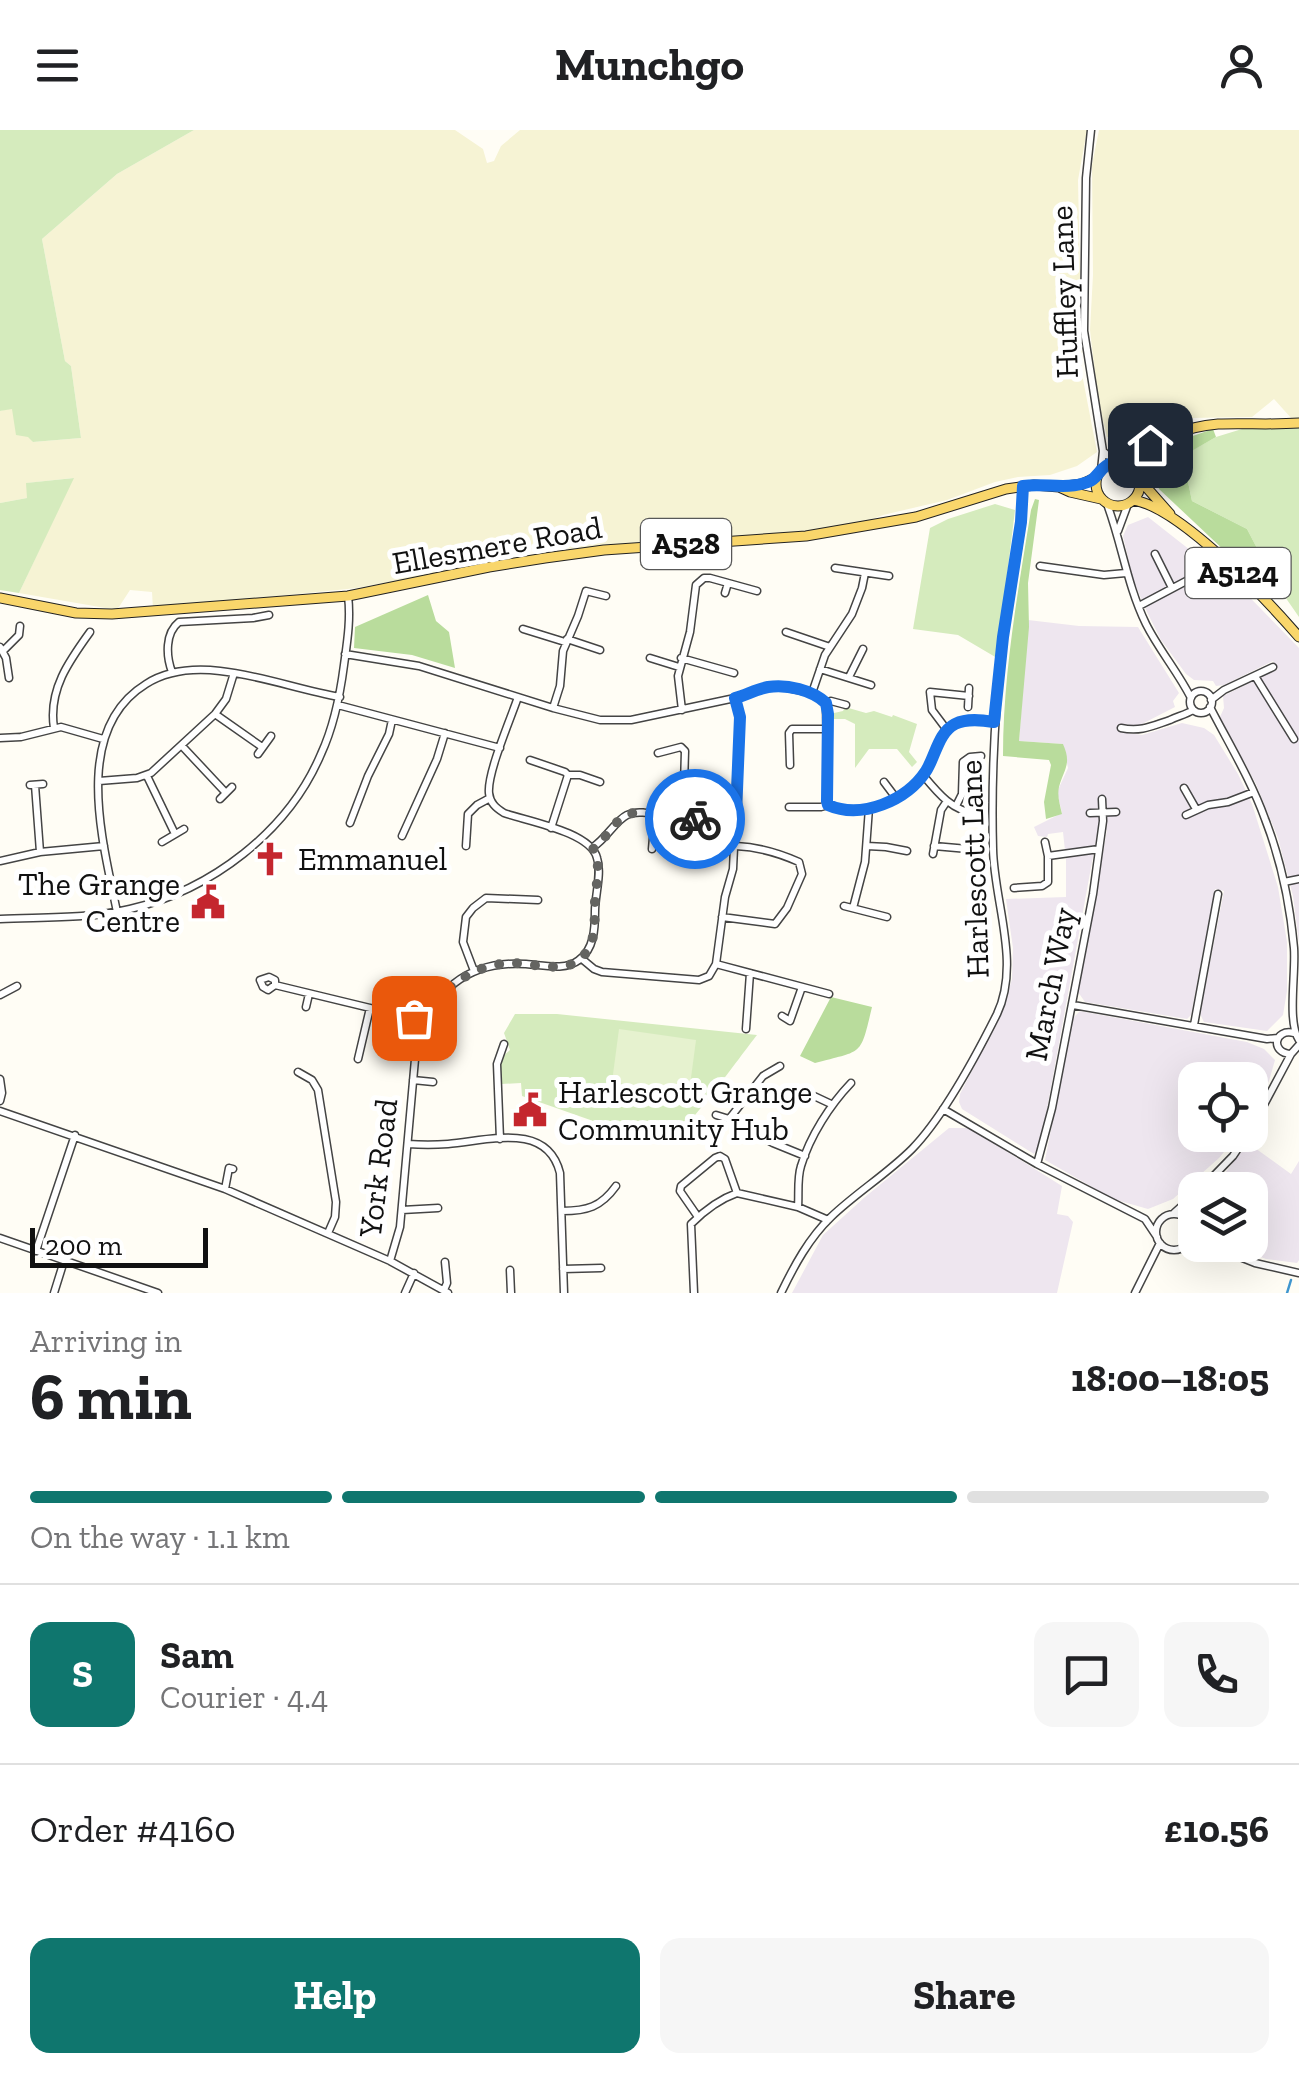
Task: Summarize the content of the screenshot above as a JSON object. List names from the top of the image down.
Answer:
{
  "streets": {
    "main road": ["A528", "Ellesmere Road", "A5124"],
    "street": [
      "Huffley Lane",
      "Harlescott Lane",
      "March Way",
      "York Road"
    ]
  },
  "crossings": [
    ["Huffley Lane", "Ellesmere Road"],
    ["Huffley Lane", "A5124"],
    ["Ellesmere Road", "A5124"],
    ["Ellesmere Road", "Harlescott Lane"]
  ],
  "places": {
    "church": ["Emmanuel"],
    "public building": ["The Grange Centre", "Harlescott Grange Community Hub"]
  },
  "scale_bar": "200 m",
  "page": {
    "header": "Munchgo",
    "scale": "200 m",
    "heading": ["6 min", "Arriving in", "18:00–18:05"],
    "panel": [
      "Sam",
      "Courier · 4.4",
      "Order #4160",
      "£10.56"
    ],
    "bar": "On the way · 1.1 km",
    "round": "S",
    "buttons": ["Help", "Share"]
  }
}
